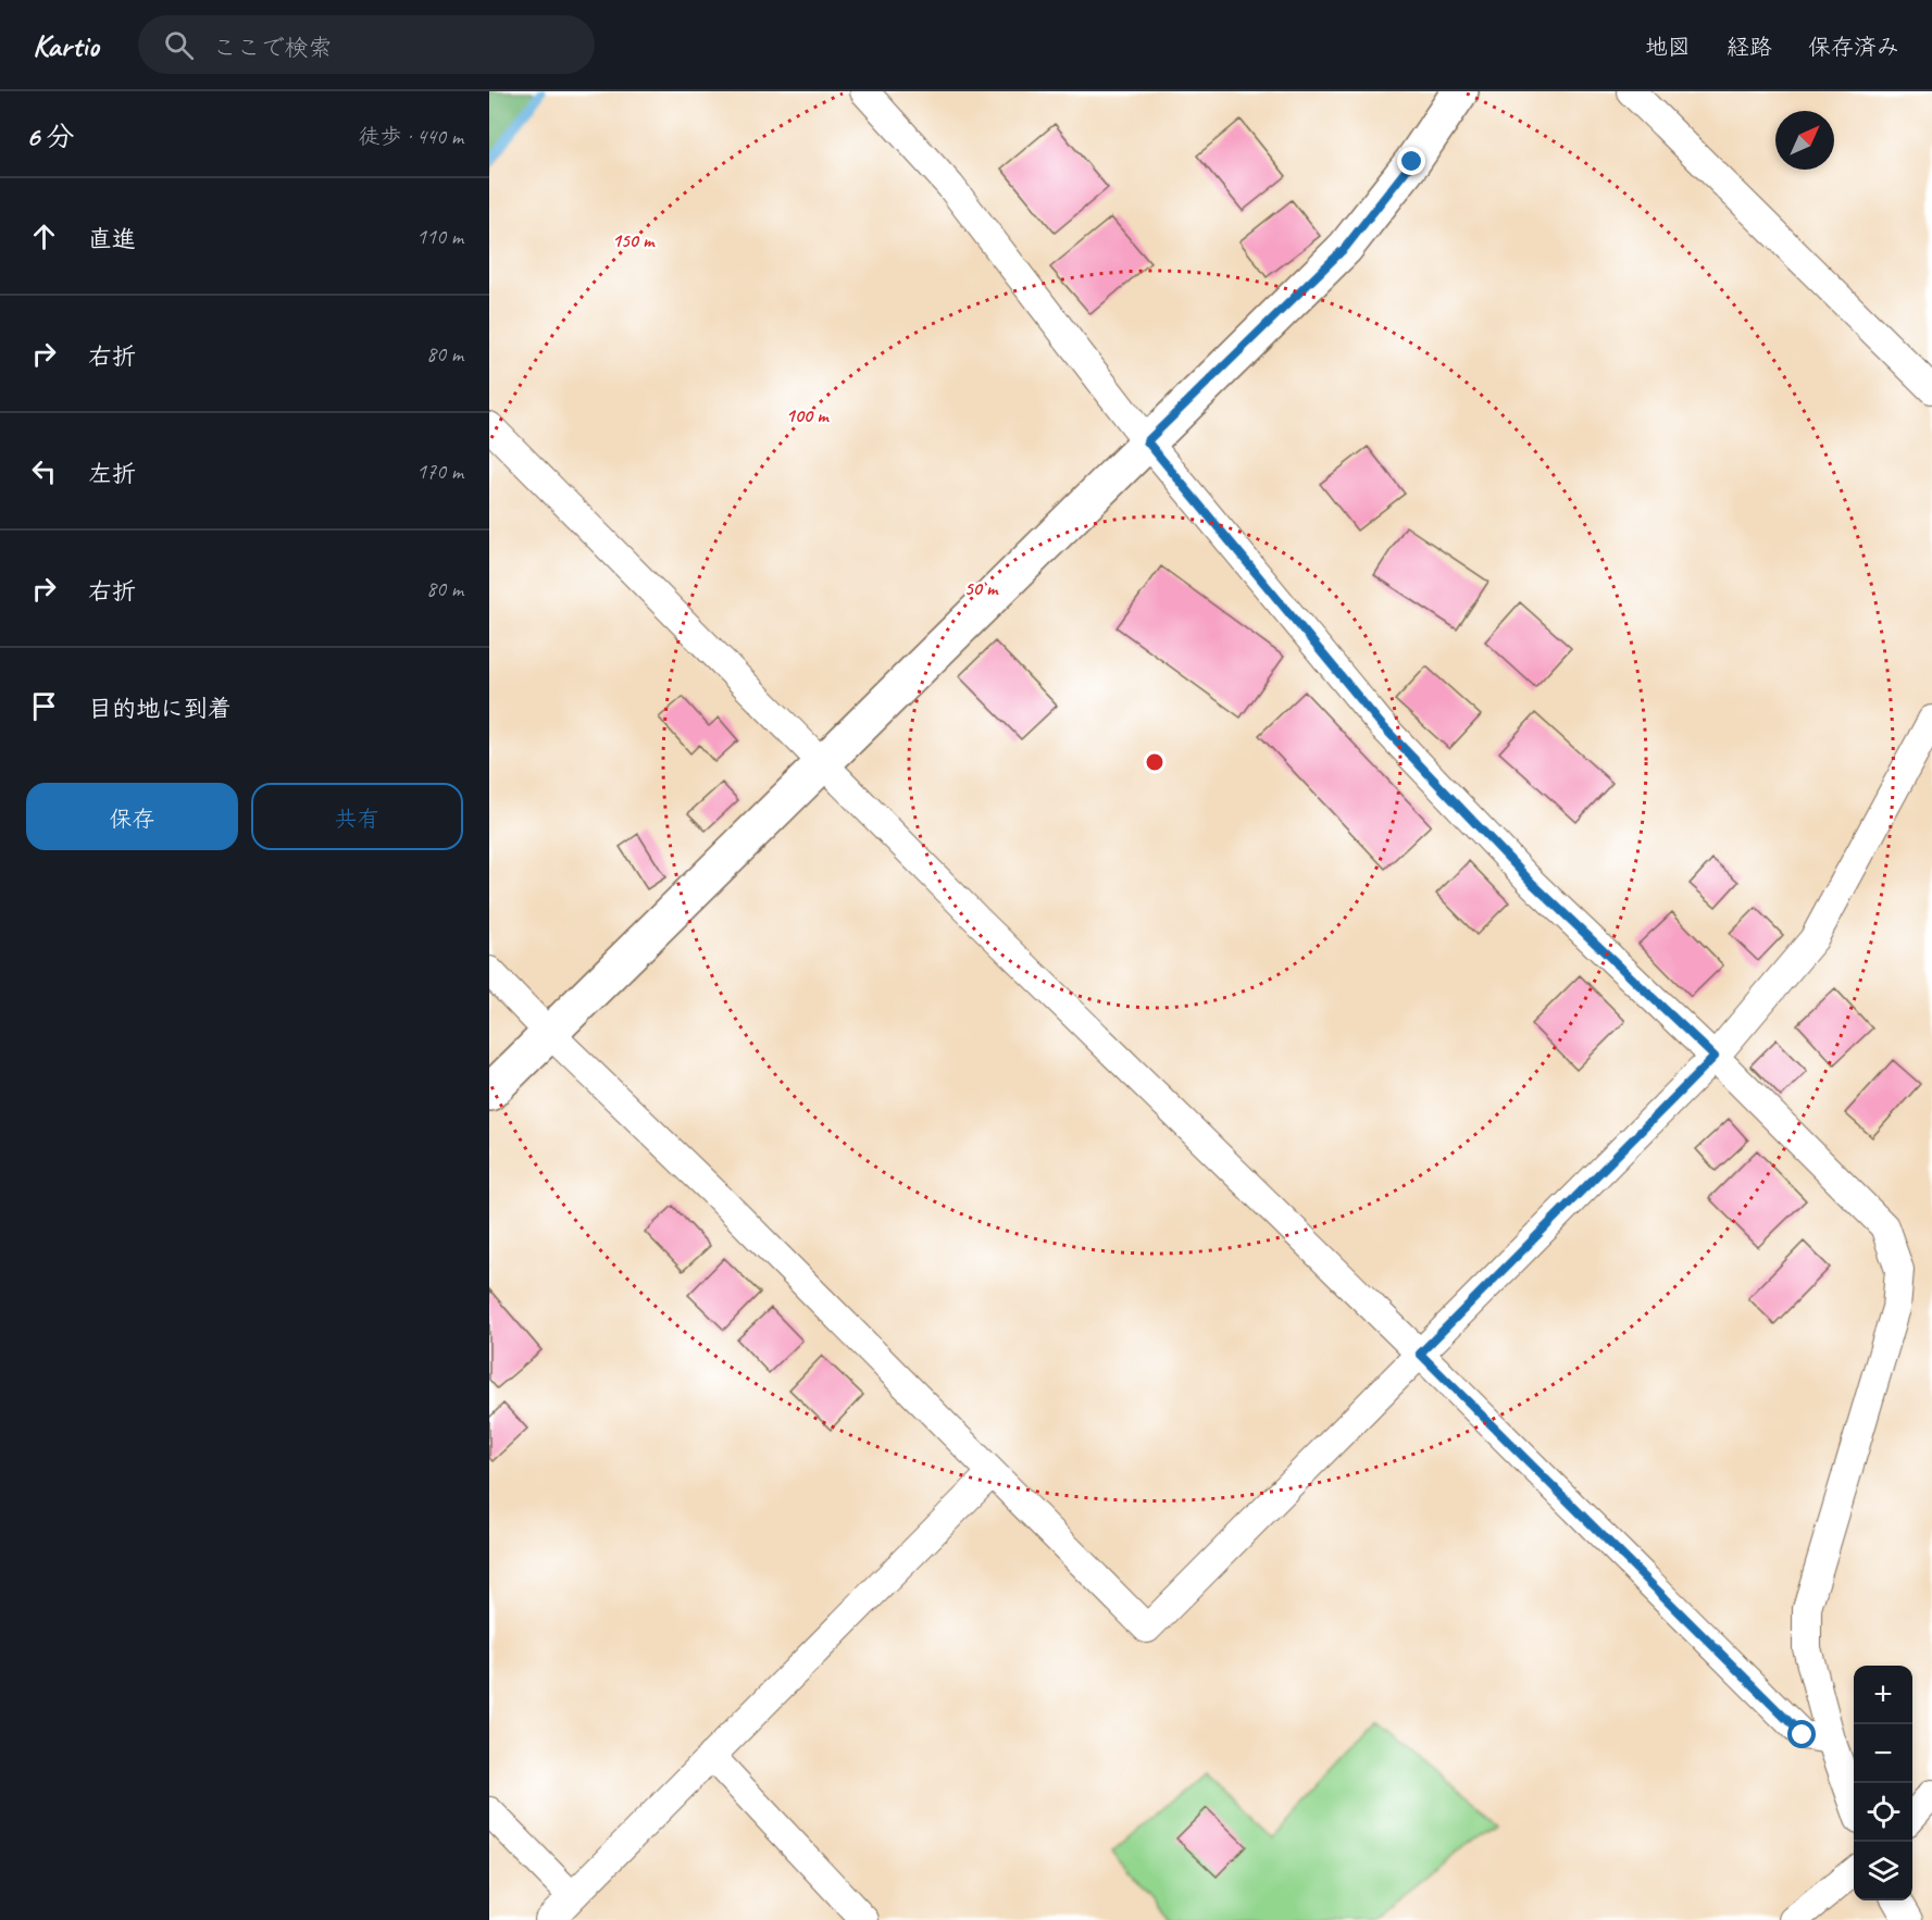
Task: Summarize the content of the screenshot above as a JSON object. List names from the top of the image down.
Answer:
{
  "north": "top right",
  "page": {
    "header": "Kartio",
    "search": "ここで検索",
    "nav": ["地図", "経路", "保存済み"],
    "heading": ["6 分", "徒歩 · 440 m"],
    "list": [
      ["直進", "110 m"],
      ["右折", "80 m"],
      ["左折", "170 m"],
      ["右折", "80 m"],
      "目的地に到着"
    ],
    "buttons": ["保存", "共有"],
    "map_buttons": ["+", "−"]
  },
  "rings": ["150 m", "100 m", "50 m"]
}
